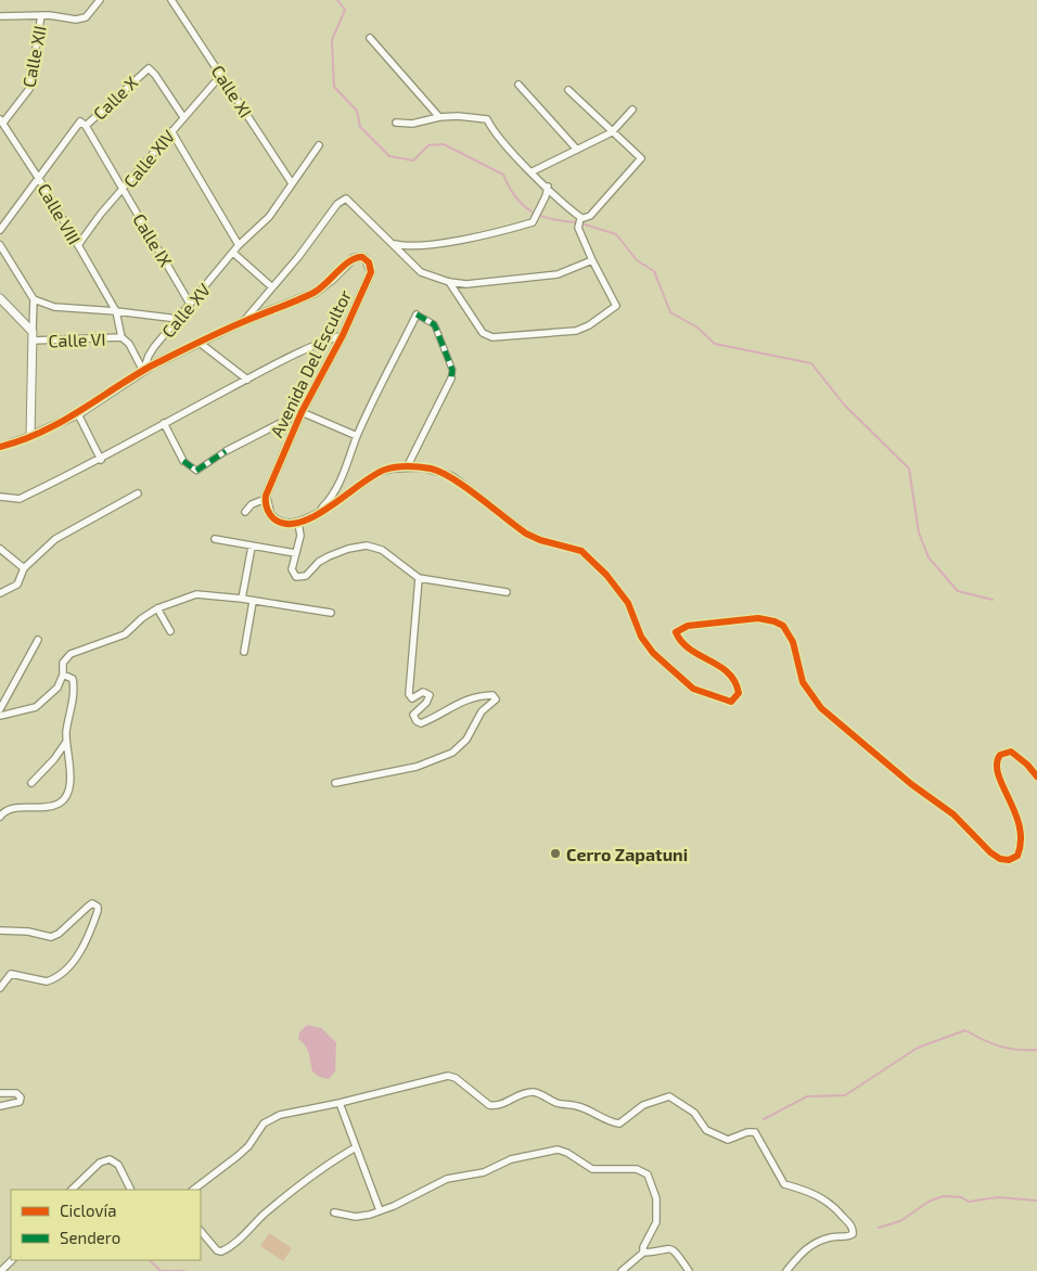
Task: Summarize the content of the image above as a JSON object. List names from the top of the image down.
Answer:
{
  "streets": {
    "street": [
      "Calle XII",
      "Calle XI",
      "Calle X",
      "Calle XIV",
      "Calle VIII",
      "Calle IX",
      "Calle XV",
      "Calle VI",
      "Avenida Del Escultor"
    ]
  },
  "crossings": [
    ["Calle XII", "Calle VIII"],
    ["Calle XI", "Calle XIV"],
    ["Calle X", "Calle XIV"],
    ["Calle X", "Calle IX"],
    ["Calle XIV", "Calle VIII"],
    ["Calle XIV", "Calle IX"],
    ["Calle VIII", "Calle VI"],
    ["Calle IX", "Calle XV"],
    ["Calle XV", "Avenida Del Escultor"]
  ],
  "places": ["Cerro Zapatuni"],
  "legend": ["Ciclovía", "Sendero"]
}
